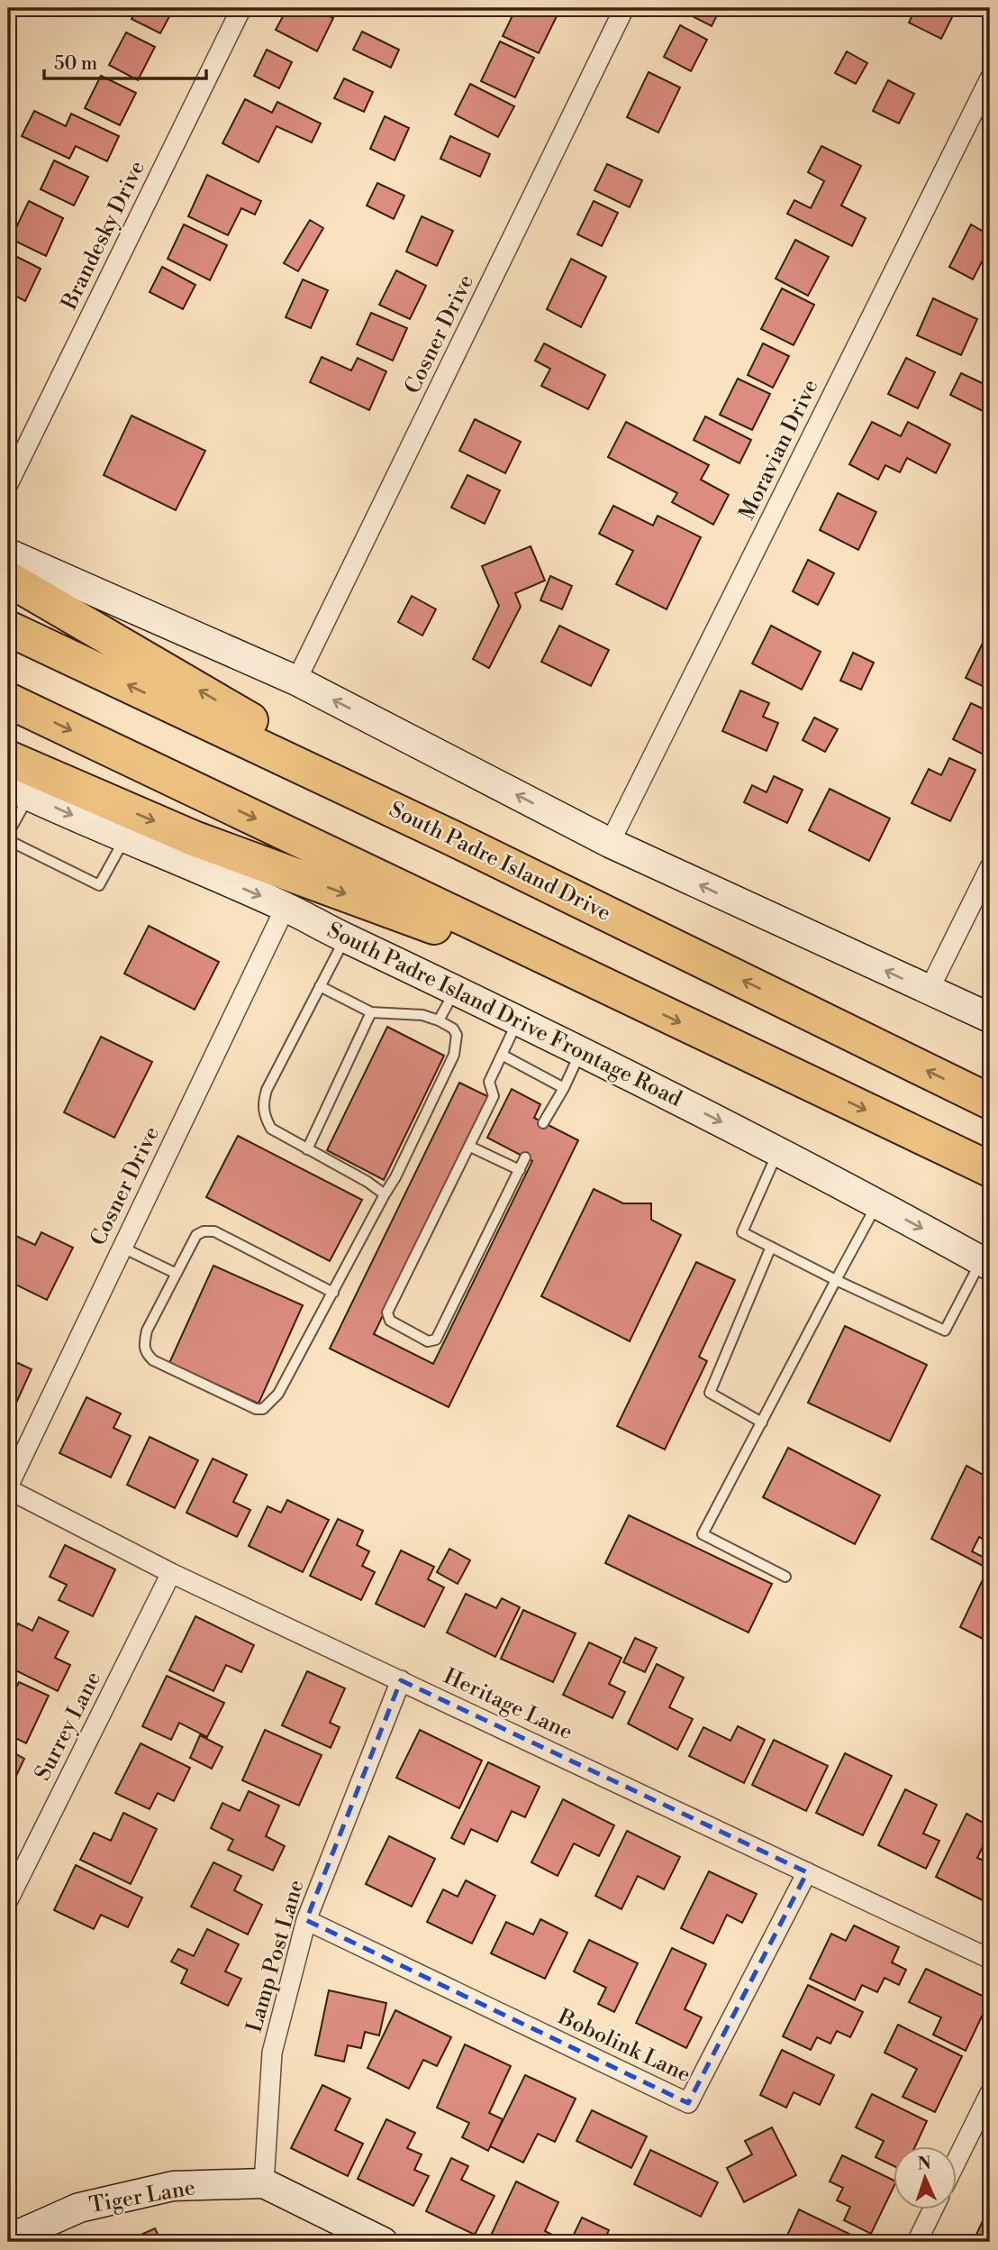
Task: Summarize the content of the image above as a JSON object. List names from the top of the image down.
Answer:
{
  "streets": {
    "highway": ["South Padre Island Drive"],
    "main road": ["South Padre Island Drive Frontage Road", "Tiger Lane"],
    "street": [
      "Brandesky Drive",
      "Cosner Drive",
      "Moravian Drive",
      "Heritage Lane",
      "Surrey Lane",
      "Lamp Post Lane",
      "Bobolink Lane"
    ]
  },
  "crossings": [
    ["Cosner Drive", "South Padre Island Drive Frontage Road"],
    ["Cosner Drive", "Heritage Lane"],
    ["Heritage Lane", "Surrey Lane"],
    ["Heritage Lane", "Lamp Post Lane"],
    ["Heritage Lane", "Bobolink Lane"],
    ["Lamp Post Lane", "Bobolink Lane"],
    ["Lamp Post Lane", "Tiger Lane"]
  ],
  "scale_bar": "50 m",
  "north": "top"
}
